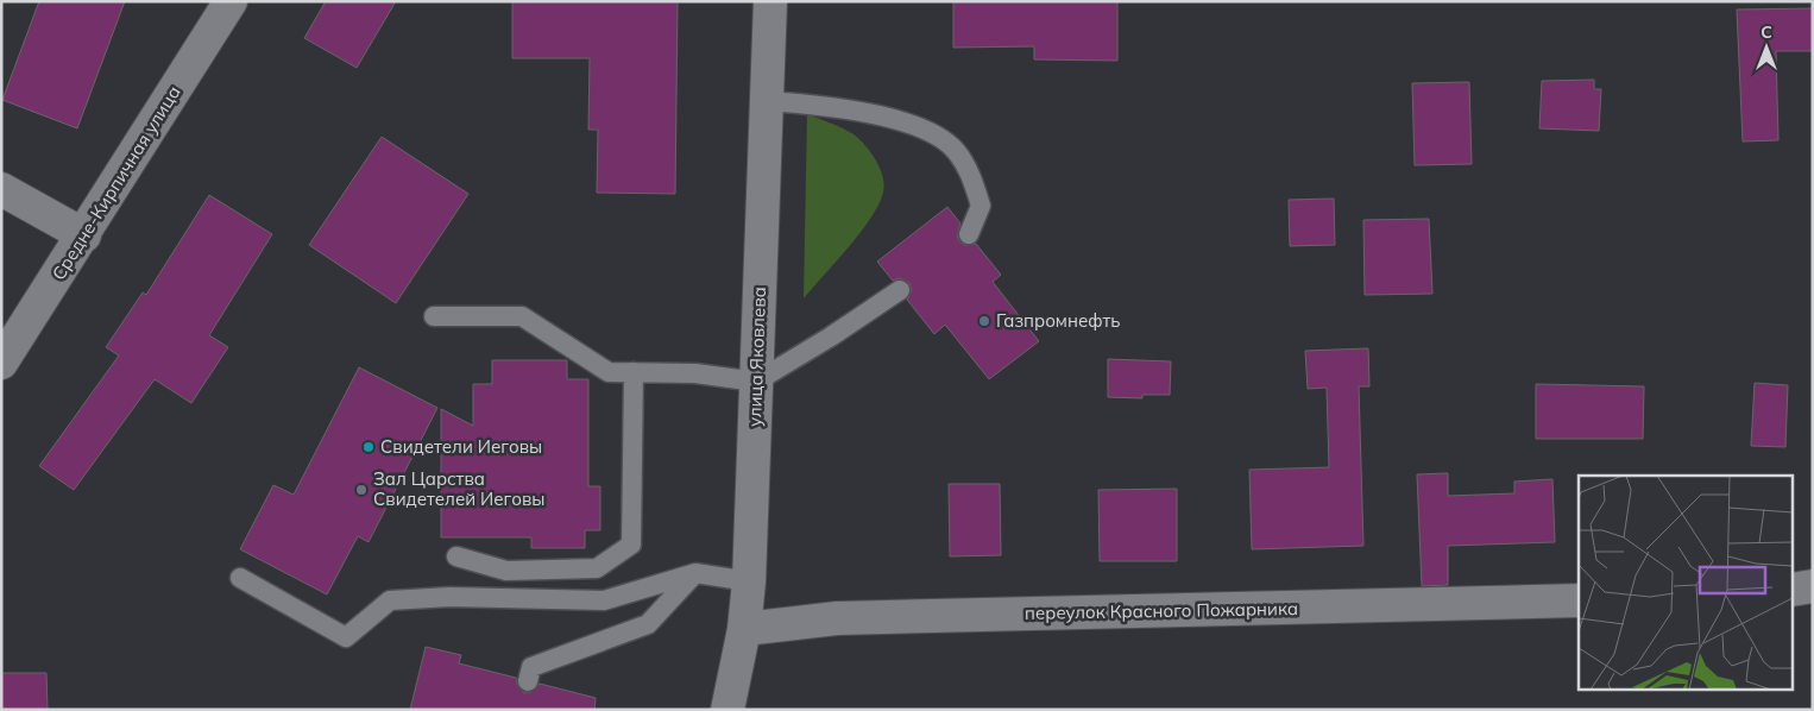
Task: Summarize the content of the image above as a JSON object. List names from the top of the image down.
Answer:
{
  "streets": {
    "street": ["Средне-Кирпичная улица", "улица Яковлева", "переулок Красного Пожарника"]
  },
  "crossings": [
    ["улица Яковлева", "переулок Красного Пожарника"]
  ],
  "places": ["Газпромнефть", "Свидетели Иеговы", "Зал Царства Свидетелей Иеговы"],
  "north": "top"
}
